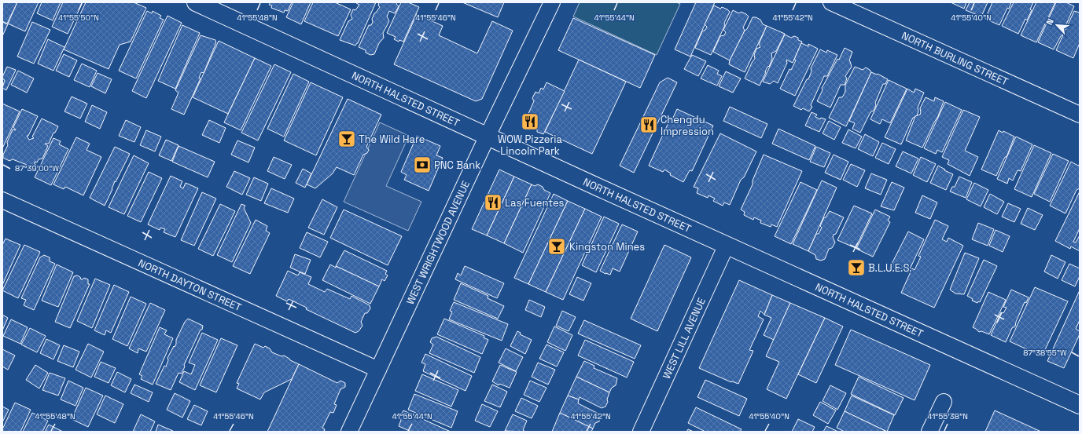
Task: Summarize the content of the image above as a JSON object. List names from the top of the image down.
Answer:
{
  "streets": {
    "main road": ["NORTH HALSTED STREET"],
    "street": [
      "NORTH BURLING STREET",
      "WEST WRIGHTWOOD AVENUE",
      "NORTH DAYTON STREET",
      "WEST LILL AVENUE"
    ]
  },
  "crossings": [
    ["NORTH HALSTED STREET", "WEST WRIGHTWOOD AVENUE"],
    ["NORTH HALSTED STREET", "WEST LILL AVENUE"],
    ["WEST WRIGHTWOOD AVENUE", "NORTH DAYTON STREET"]
  ],
  "places": {
    "restaurant": ["WOW Pizzeria Lincoln Park", "Chengdu Impression", "Las Fuentes"],
    "bar": ["The Wild Hare", "Kingston Mines", "B.L.U.E.S."],
    "bank": ["PNC Bank"]
  },
  "north": "top left",
  "coordinates": [
    "41°55'50\"N",
    "41°55'48\"N",
    "41°55'46\"N",
    "41°55'44\"N",
    "41°55'42\"N",
    "41°55'40\"N",
    "87°39'00\"W",
    "87°38'55\"W",
    "41°55'38\"N"
  ]
}
